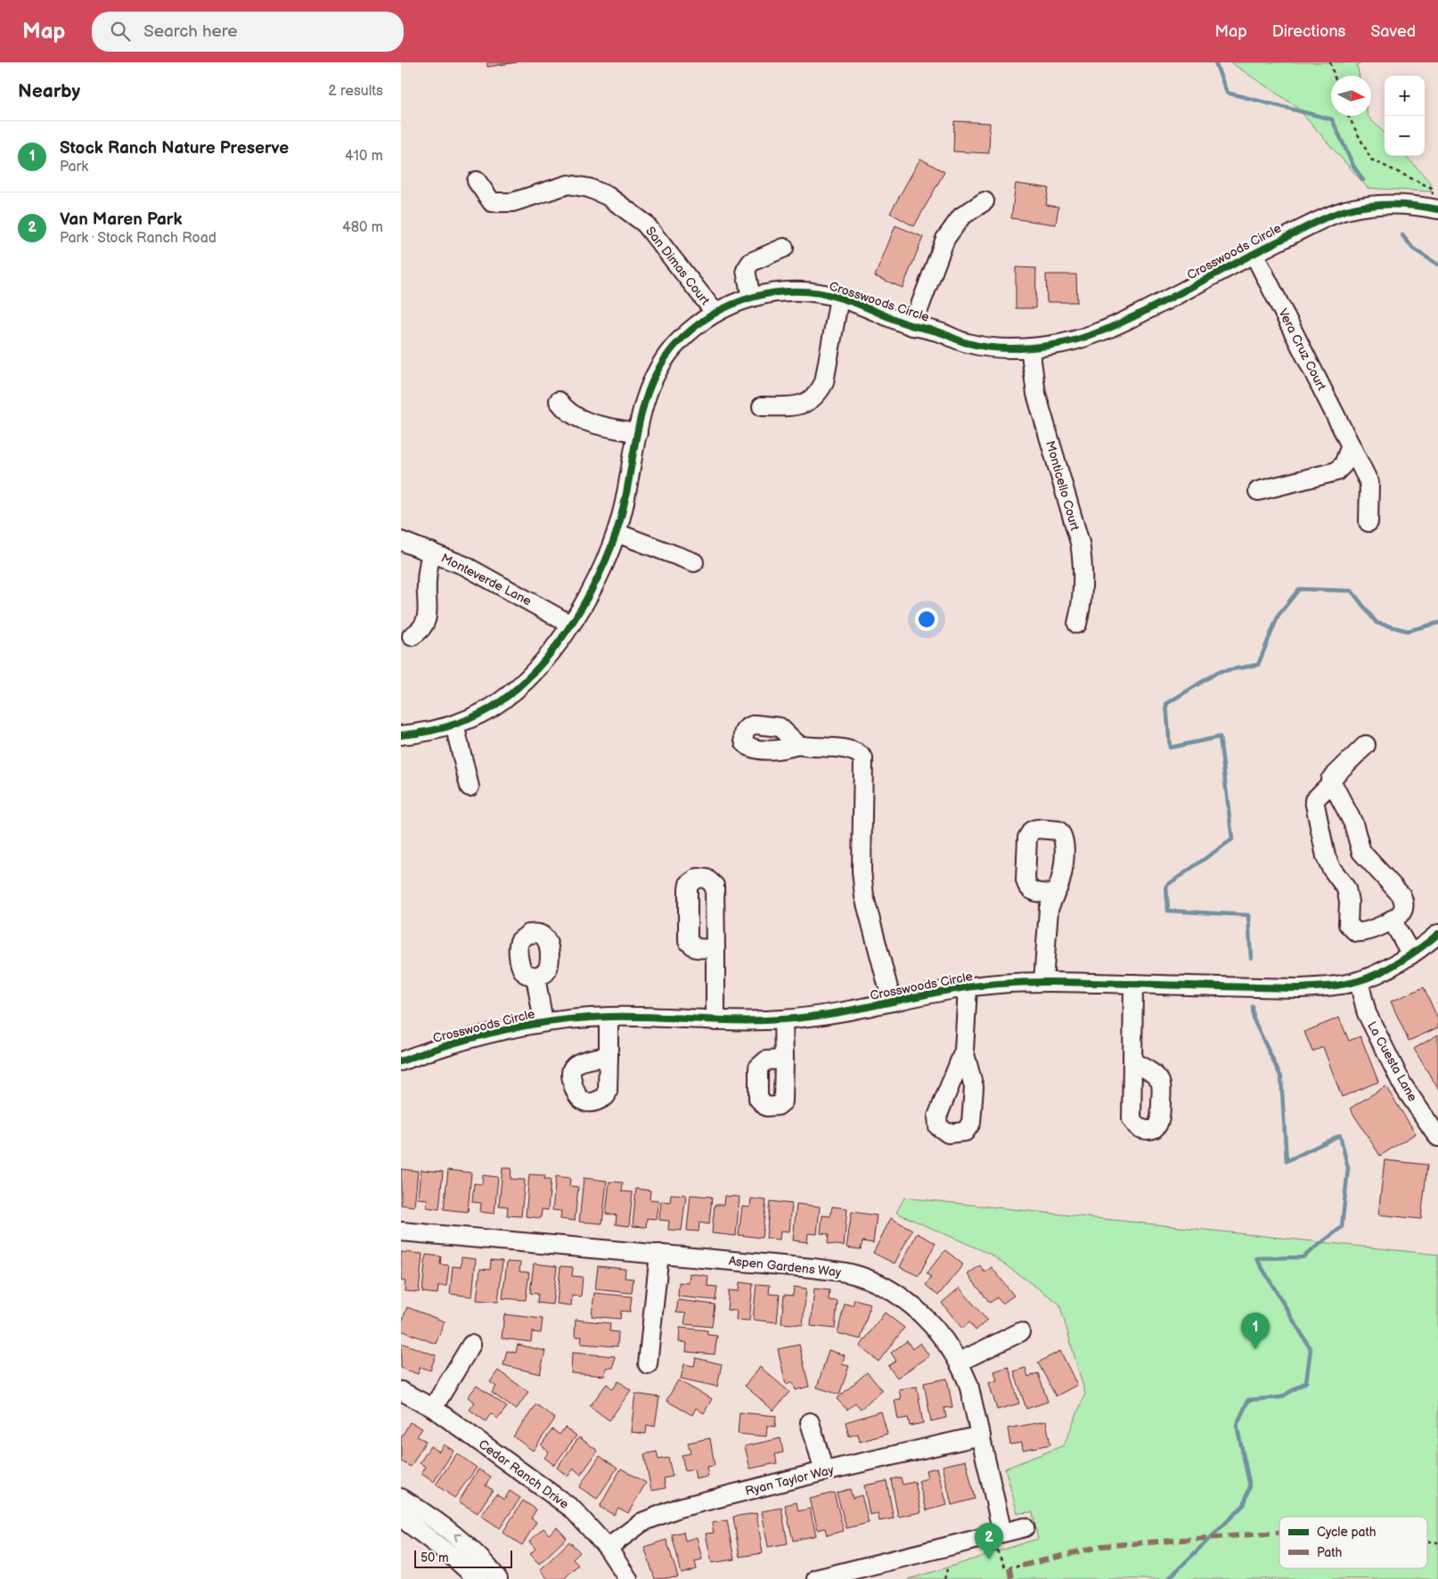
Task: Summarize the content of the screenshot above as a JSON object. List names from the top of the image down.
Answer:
{
  "streets": {
    "street": [
      "Crosswoods Circle",
      "San Dimas Court",
      "Vera Cruz Court",
      "Monticello Court",
      "Monteverde Lane",
      "La Cuesta Lane",
      "Aspen Gardens Way",
      "Cedar Ranch Drive",
      "Ryan Taylor Way"
    ]
  },
  "crossings": [
    ["Crosswoods Circle", "San Dimas Court"],
    ["Crosswoods Circle", "Vera Cruz Court"],
    ["Crosswoods Circle", "Monticello Court"],
    ["Crosswoods Circle", "Monteverde Lane"],
    ["Crosswoods Circle", "La Cuesta Lane"],
    ["Aspen Gardens Way", "Ryan Taylor Way"],
    ["Cedar Ranch Drive", "Ryan Taylor Way"]
  ],
  "legend": ["Cycle path", "Path"],
  "scale_bar": "50 m",
  "north": "right",
  "page": {
    "header": "Map",
    "search": "Search here",
    "nav": ["Map", "Directions", "Saved"],
    "heading": ["Nearby", "2 results"],
    "map_buttons": ["+", "−"],
    "list": [
      {
        "mark": "1",
        "name": "Stock Ranch Nature Preserve",
        "note": "Park",
        "value": "410 m"
      },
      {
        "mark": "2",
        "name": "Van Maren Park",
        "note": "Park · Stock Ranch Road",
        "value": "480 m"
      }
    ],
    "pins": ["1", "2"],
    "scale": "50 m"
  }
}
